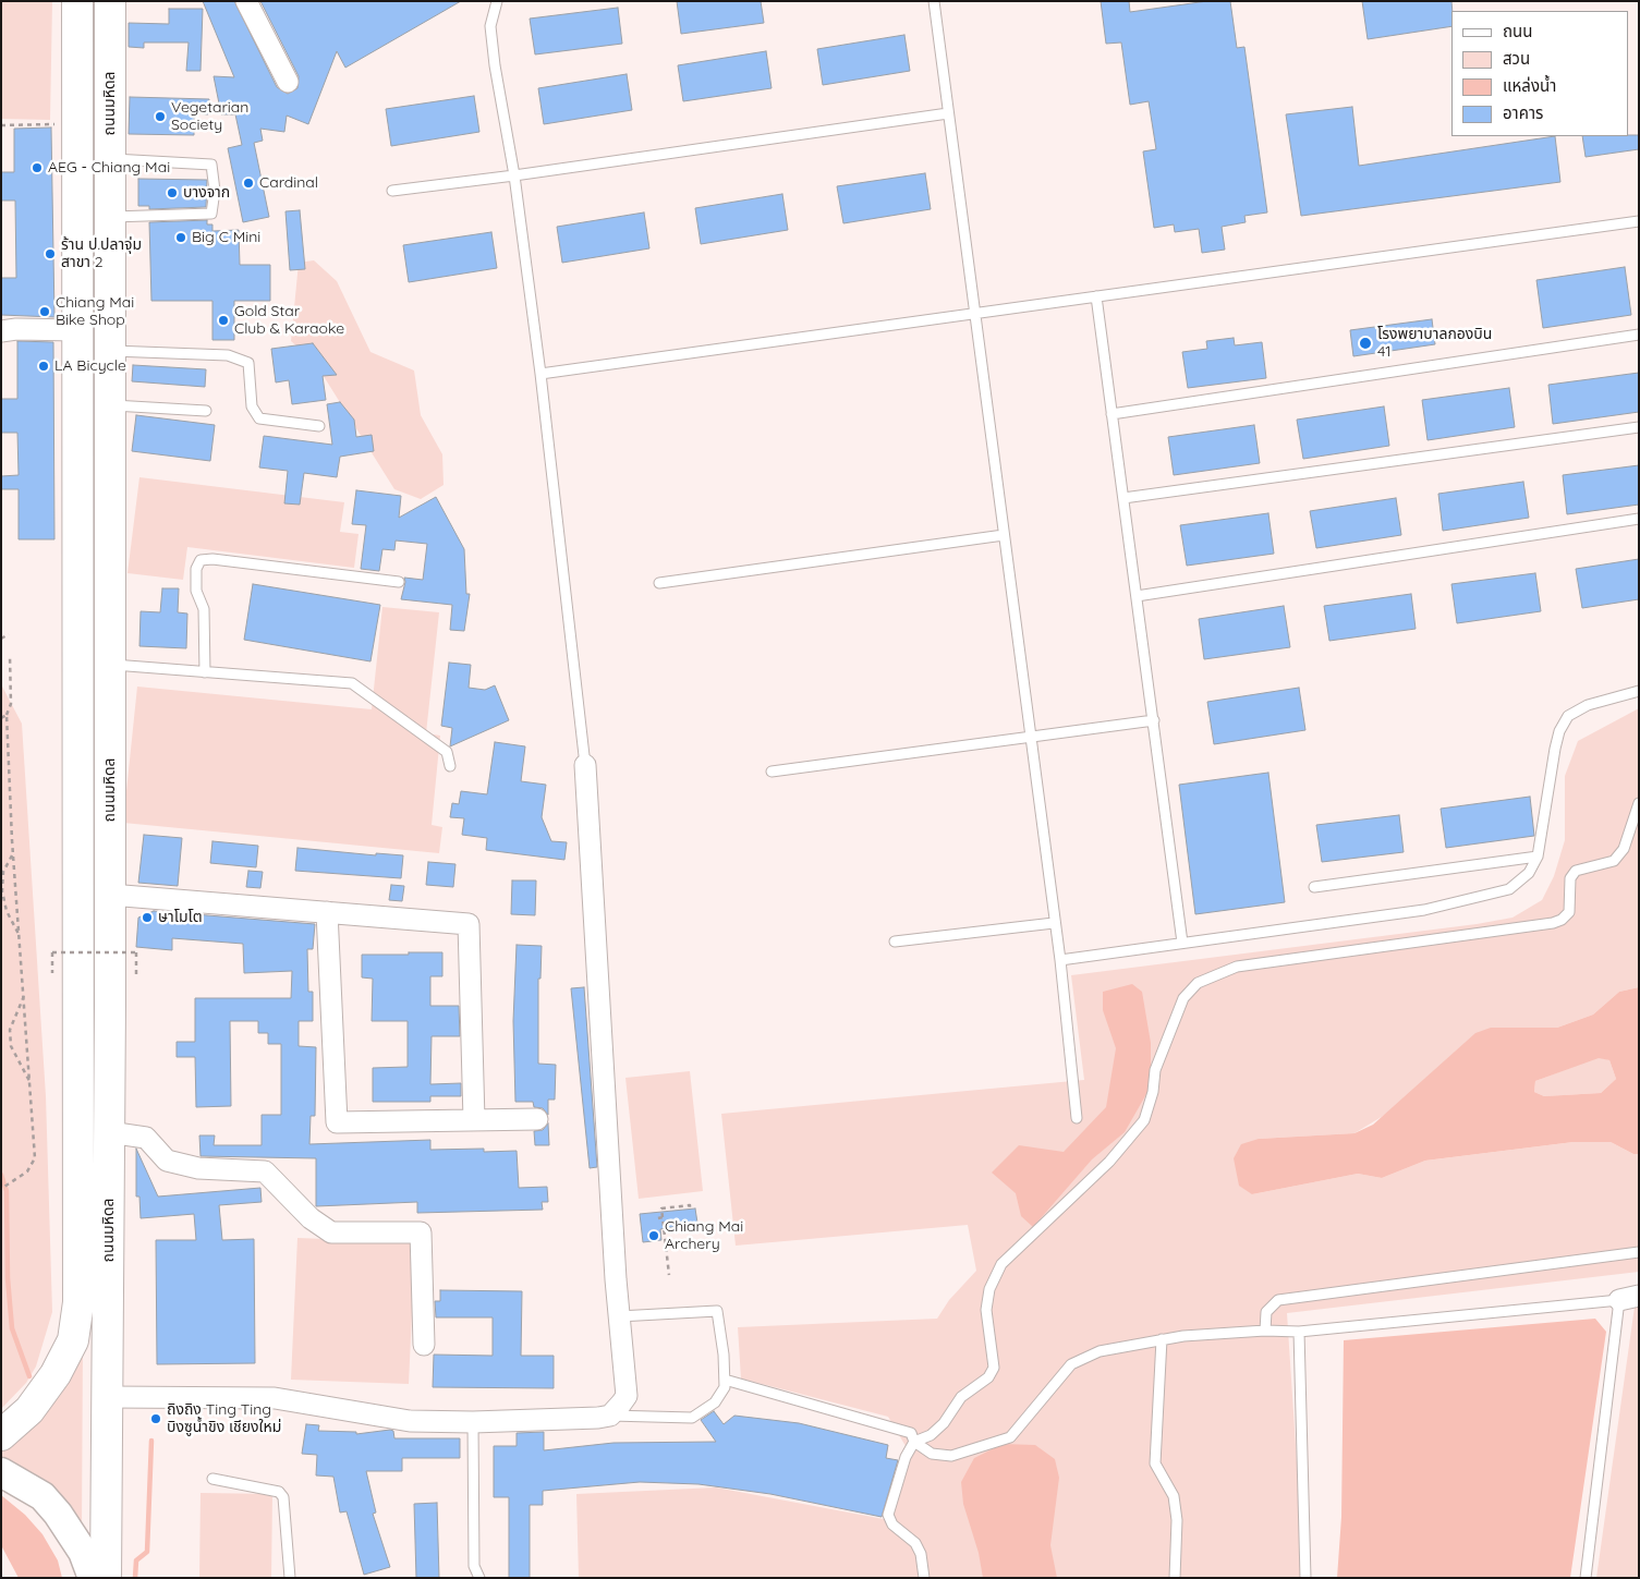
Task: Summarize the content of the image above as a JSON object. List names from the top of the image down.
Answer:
{
  "streets": {
    "main road": ["ถนนมหิดล"]
  },
  "places": [
    "Vegetarian Society",
    "AEG - Chiang Mai",
    "Cardinal",
    "บางจาก",
    "Big C Mini",
    "ร้าน ป.ปลาจุ่ม สาขา 2",
    "Chiang Mai Bike Shop",
    "Gold Star Club & Karaoke",
    "โรงพยาบาลกองบิน 41",
    "LA Bicycle",
    "ษาโมโต",
    "Chiang Mai Archery",
    "ถิงถิง Ting Ting บิงซูน้ำขิง เชียงใหม่"
  ],
  "legend": [
    "ถนน",
    "สวน",
    "แหล่งน้ำ",
    "อาคาร"
  ]
}
